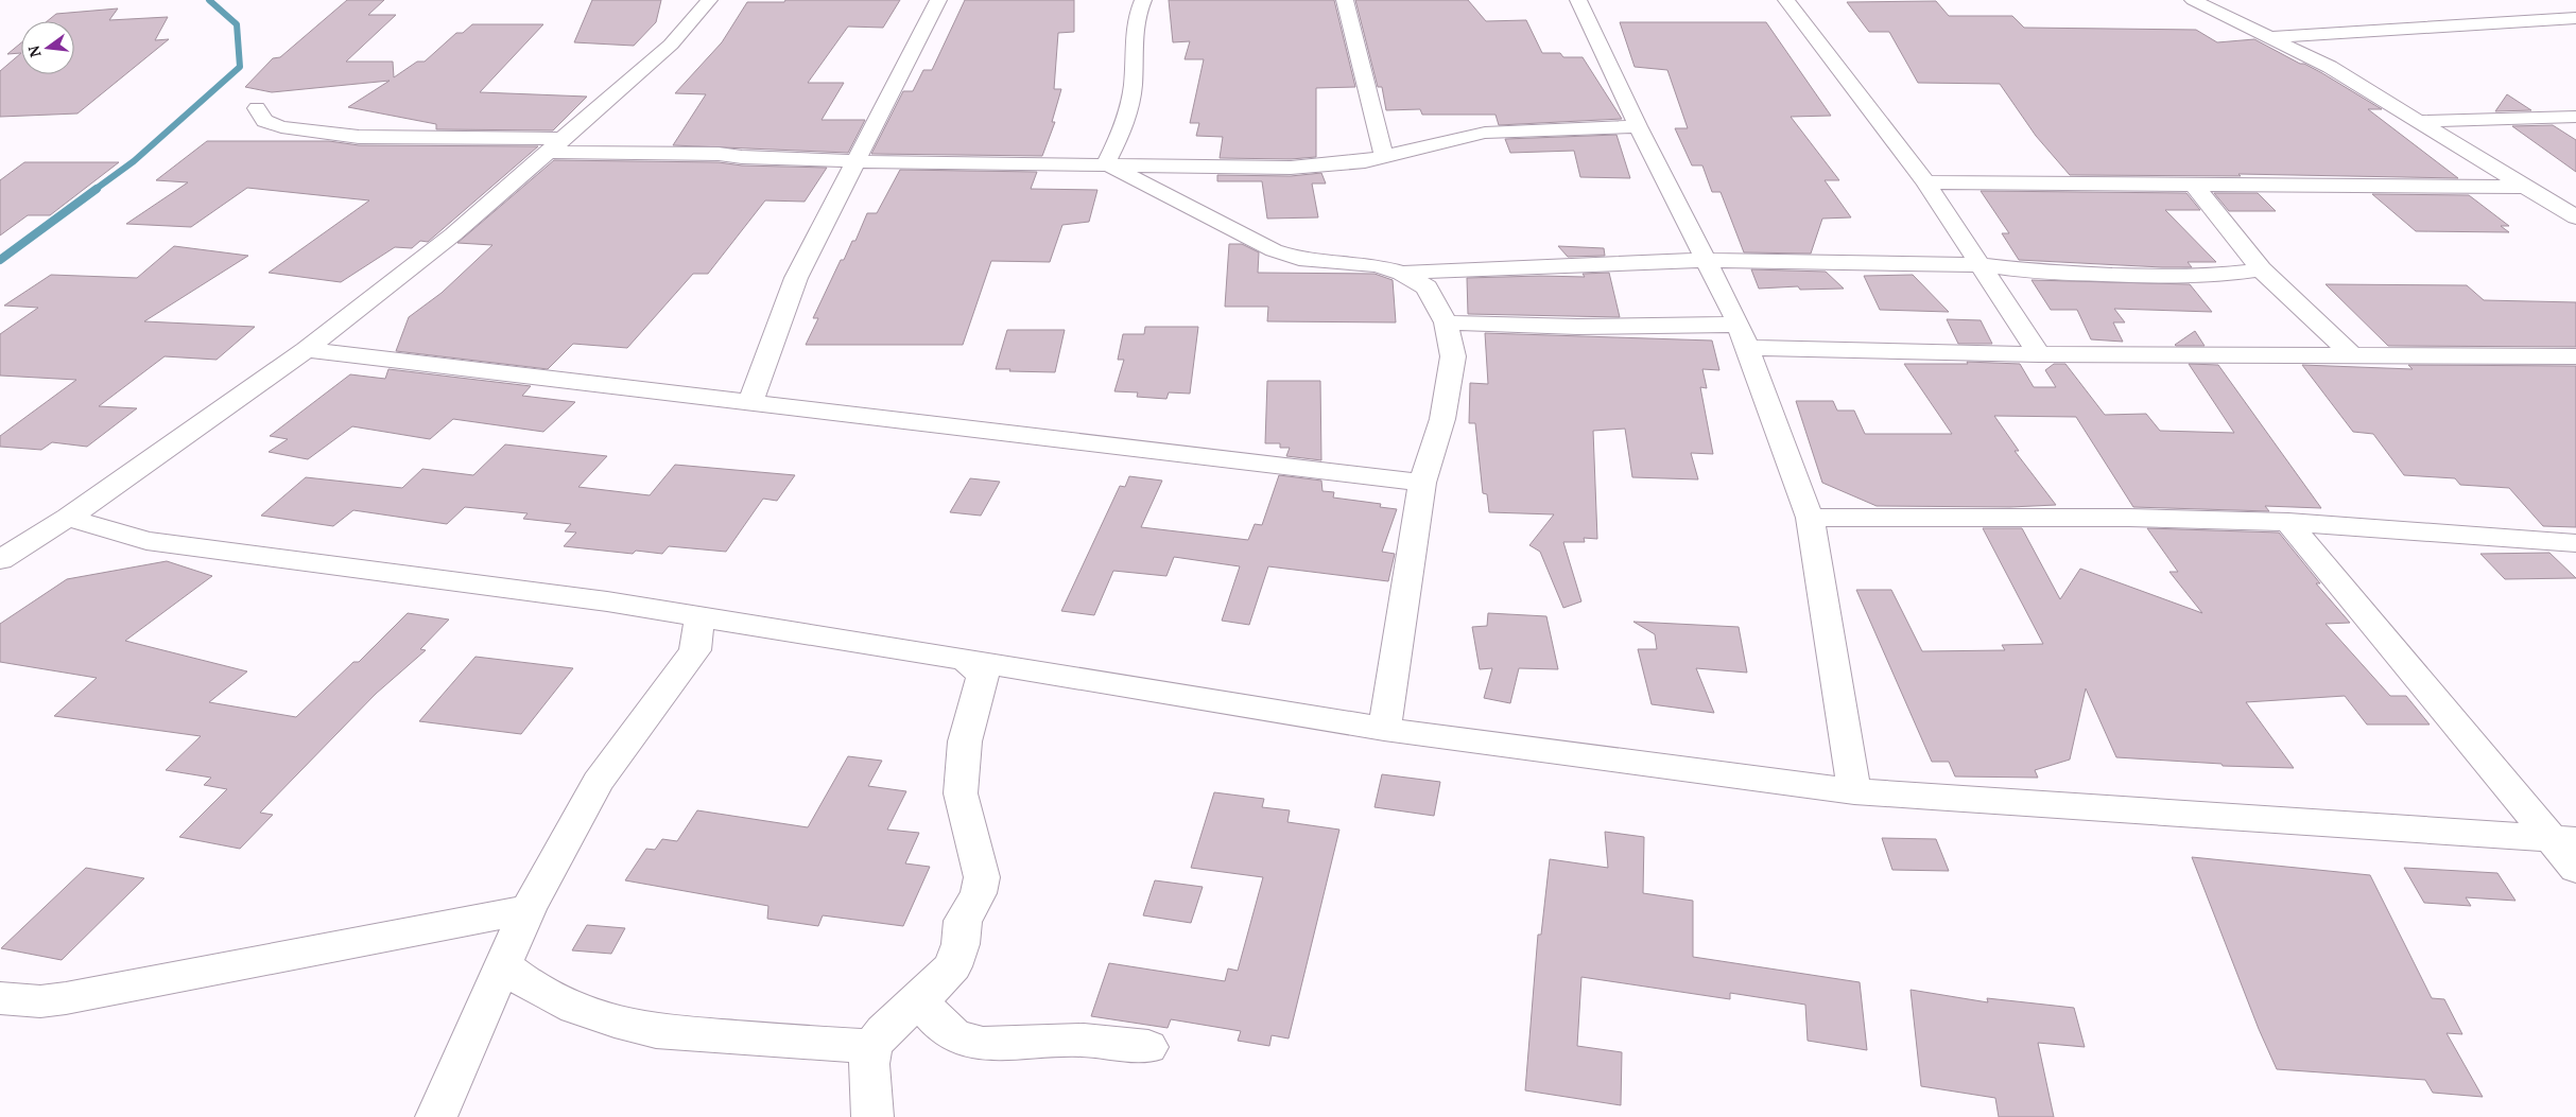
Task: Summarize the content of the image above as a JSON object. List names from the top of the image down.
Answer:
{
  "north": "left"
}
